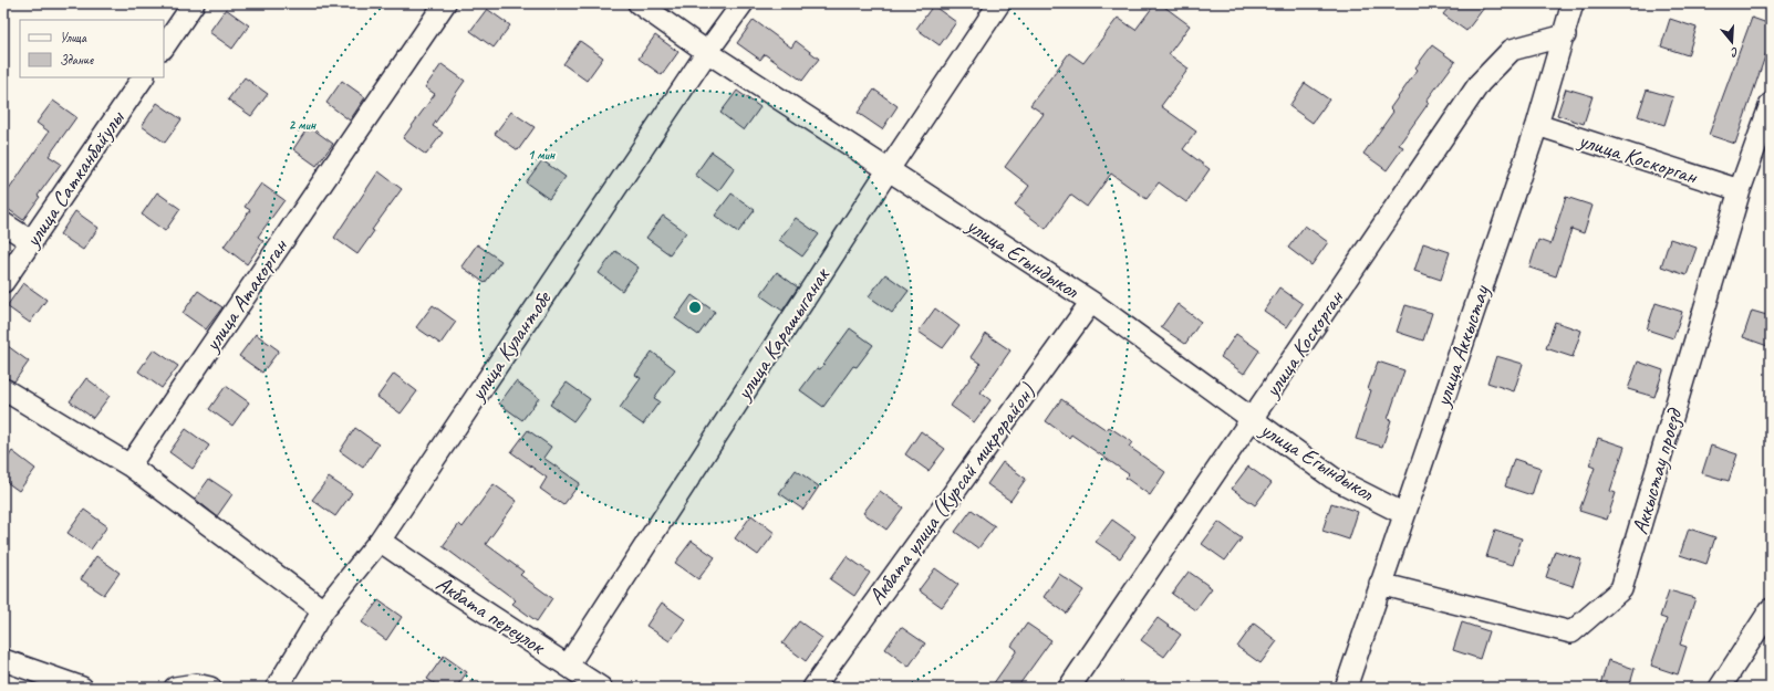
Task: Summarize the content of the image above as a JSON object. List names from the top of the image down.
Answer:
{
  "streets": {
    "street": [
      "улица Коскорган",
      "улица Сатканбайулы",
      "улица Егындыкол",
      "улица Атакорган",
      "улица Карашыганак",
      "улица Кулантобе",
      "улица Аккыстау",
      "Аккыстау проезд",
      "Акбата улица (Курсай микрорайон)",
      "Акбата переулок"
    ]
  },
  "crossings": [
    ["улица Коскорган", "улица Егындыкол"],
    ["улица Коскорган", "улица Аккыстау"],
    ["улица Коскорган", "Аккыстау проезд"],
    ["улица Егындыкол", "улица Карашыганак"],
    ["улица Егындыкол", "улица Кулантобе"],
    ["улица Егындыкол", "улица Аккыстау"],
    ["улица Егындыкол", "Акбата улица (Курсай микрорайон)"],
    ["улица Карашыганак", "Акбата переулок"],
    ["улица Кулантобе", "Акбата переулок"],
    ["улица Аккыстау", "Аккыстау проезд"]
  ],
  "legend": ["Улица", "Здание"],
  "north": "bottom",
  "rings": ["2 мин", "1 мин"]
}
